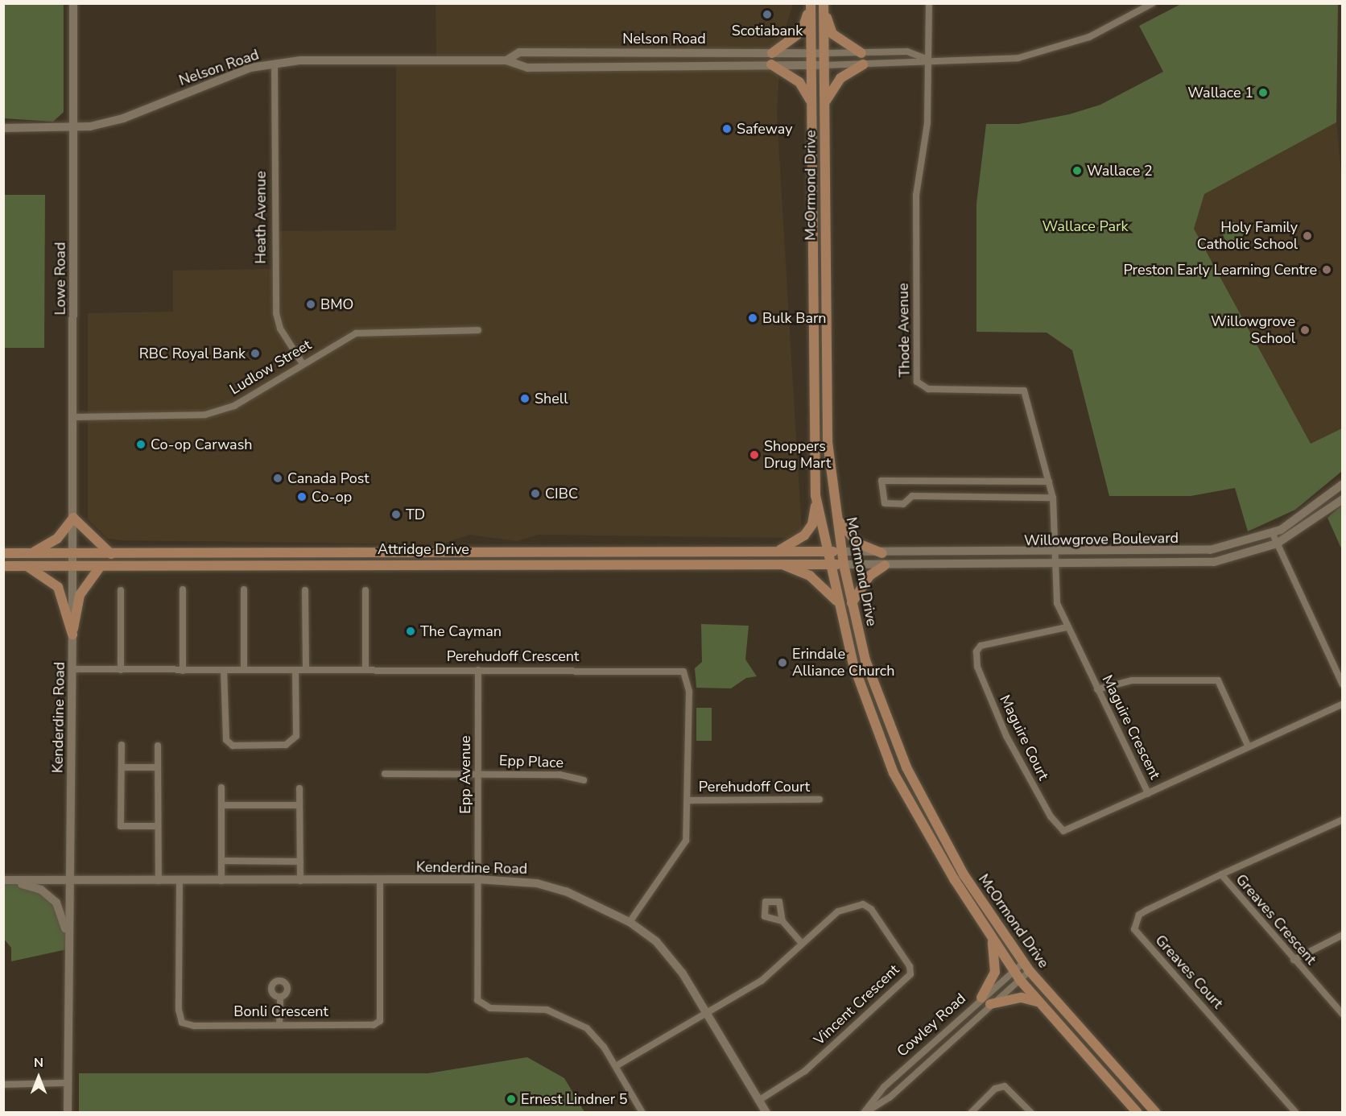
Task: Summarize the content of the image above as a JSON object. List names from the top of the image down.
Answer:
{
  "streets": {
    "main road": ["McOrmond Drive", "Attridge Drive"],
    "street": [
      "Nelson Road",
      "Heath Avenue",
      "Lowe Road",
      "Thode Avenue",
      "Ludlow Street",
      "Willowgrove Boulevard",
      "Perehudoff Crescent",
      "Kenderdine Road",
      "Maguire Crescent",
      "Maguire Court",
      "Epp Place",
      "Epp Avenue",
      "Perehudoff Court",
      "Greaves Crescent",
      "Greaves Court",
      "Vincent Crescent",
      "Bonli Crescent",
      "Cowley Road"
    ]
  },
  "crossings": [
    ["Nelson Road", "McOrmond Drive"],
    ["Nelson Road", "Heath Avenue"],
    ["Nelson Road", "Lowe Road"],
    ["McOrmond Drive", "Willowgrove Boulevard"],
    ["McOrmond Drive", "Attridge Drive"],
    ["McOrmond Drive", "Cowley Road"],
    ["Heath Avenue", "Ludlow Street"],
    ["Lowe Road", "Ludlow Street"],
    ["Lowe Road", "Attridge Drive"],
    ["Lowe Road", "Kenderdine Road"],
    ["Thode Avenue", "Willowgrove Boulevard"],
    ["Thode Avenue", "Maguire Crescent"],
    ["Willowgrove Boulevard", "Attridge Drive"],
    ["Willowgrove Boulevard", "Maguire Crescent"],
    ["Attridge Drive", "Kenderdine Road"],
    ["Perehudoff Crescent", "Kenderdine Road"],
    ["Perehudoff Crescent", "Epp Avenue"],
    ["Perehudoff Crescent", "Perehudoff Court"],
    ["Kenderdine Road", "Epp Avenue"],
    ["Kenderdine Road", "Vincent Crescent"],
    ["Kenderdine Road", "Bonli Crescent"],
    ["Maguire Crescent", "Maguire Court"],
    ["Epp Place", "Epp Avenue"],
    ["Epp Avenue", "Vincent Crescent"],
    ["Greaves Crescent", "Greaves Court"]
  ],
  "parks": ["Wallace Park"],
  "places": [
    "Scotiabank",
    "Wallace 1",
    "Safeway",
    "Wallace 2",
    "Holy Family Catholic School",
    "Preston Early Learning Centre",
    "BMO",
    "Bulk Barn",
    "Willowgrove School",
    "RBC Royal Bank",
    "Shell",
    "Co-op Carwash",
    "Shoppers Drug Mart",
    "Canada Post",
    "CIBC",
    "Co-op",
    "TD",
    "The Cayman",
    "Erindale Alliance Church",
    "Ernest Lindner 5"
  ],
  "north": "top"
}
